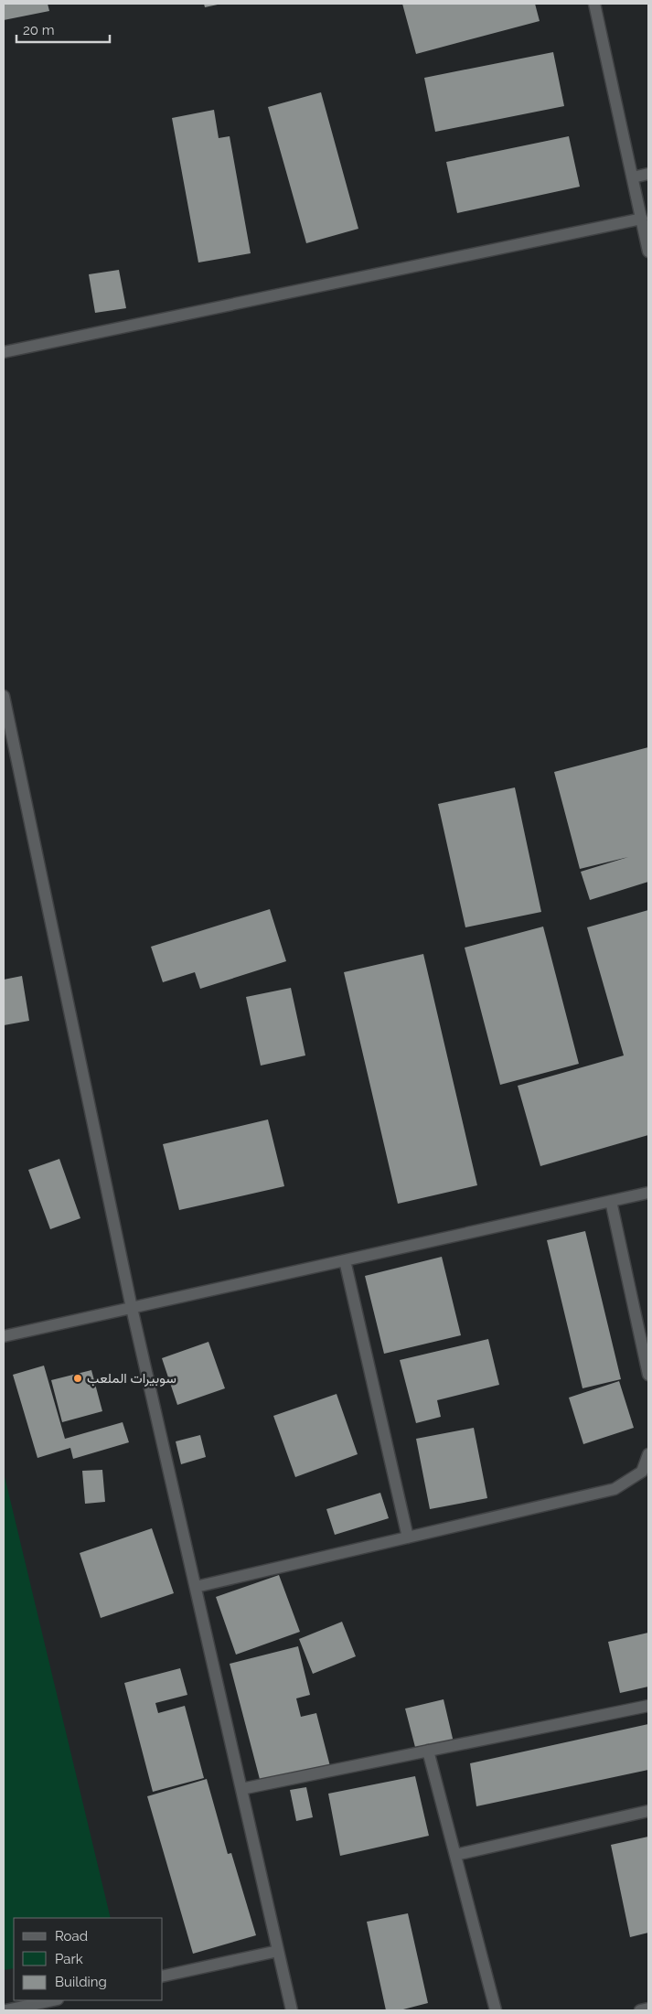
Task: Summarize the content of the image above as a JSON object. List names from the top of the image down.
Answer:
{
  "places": ["سوبيرات الملعب"],
  "legend": ["Road", "Park", "Building"],
  "scale_bar": "20 m"
}
